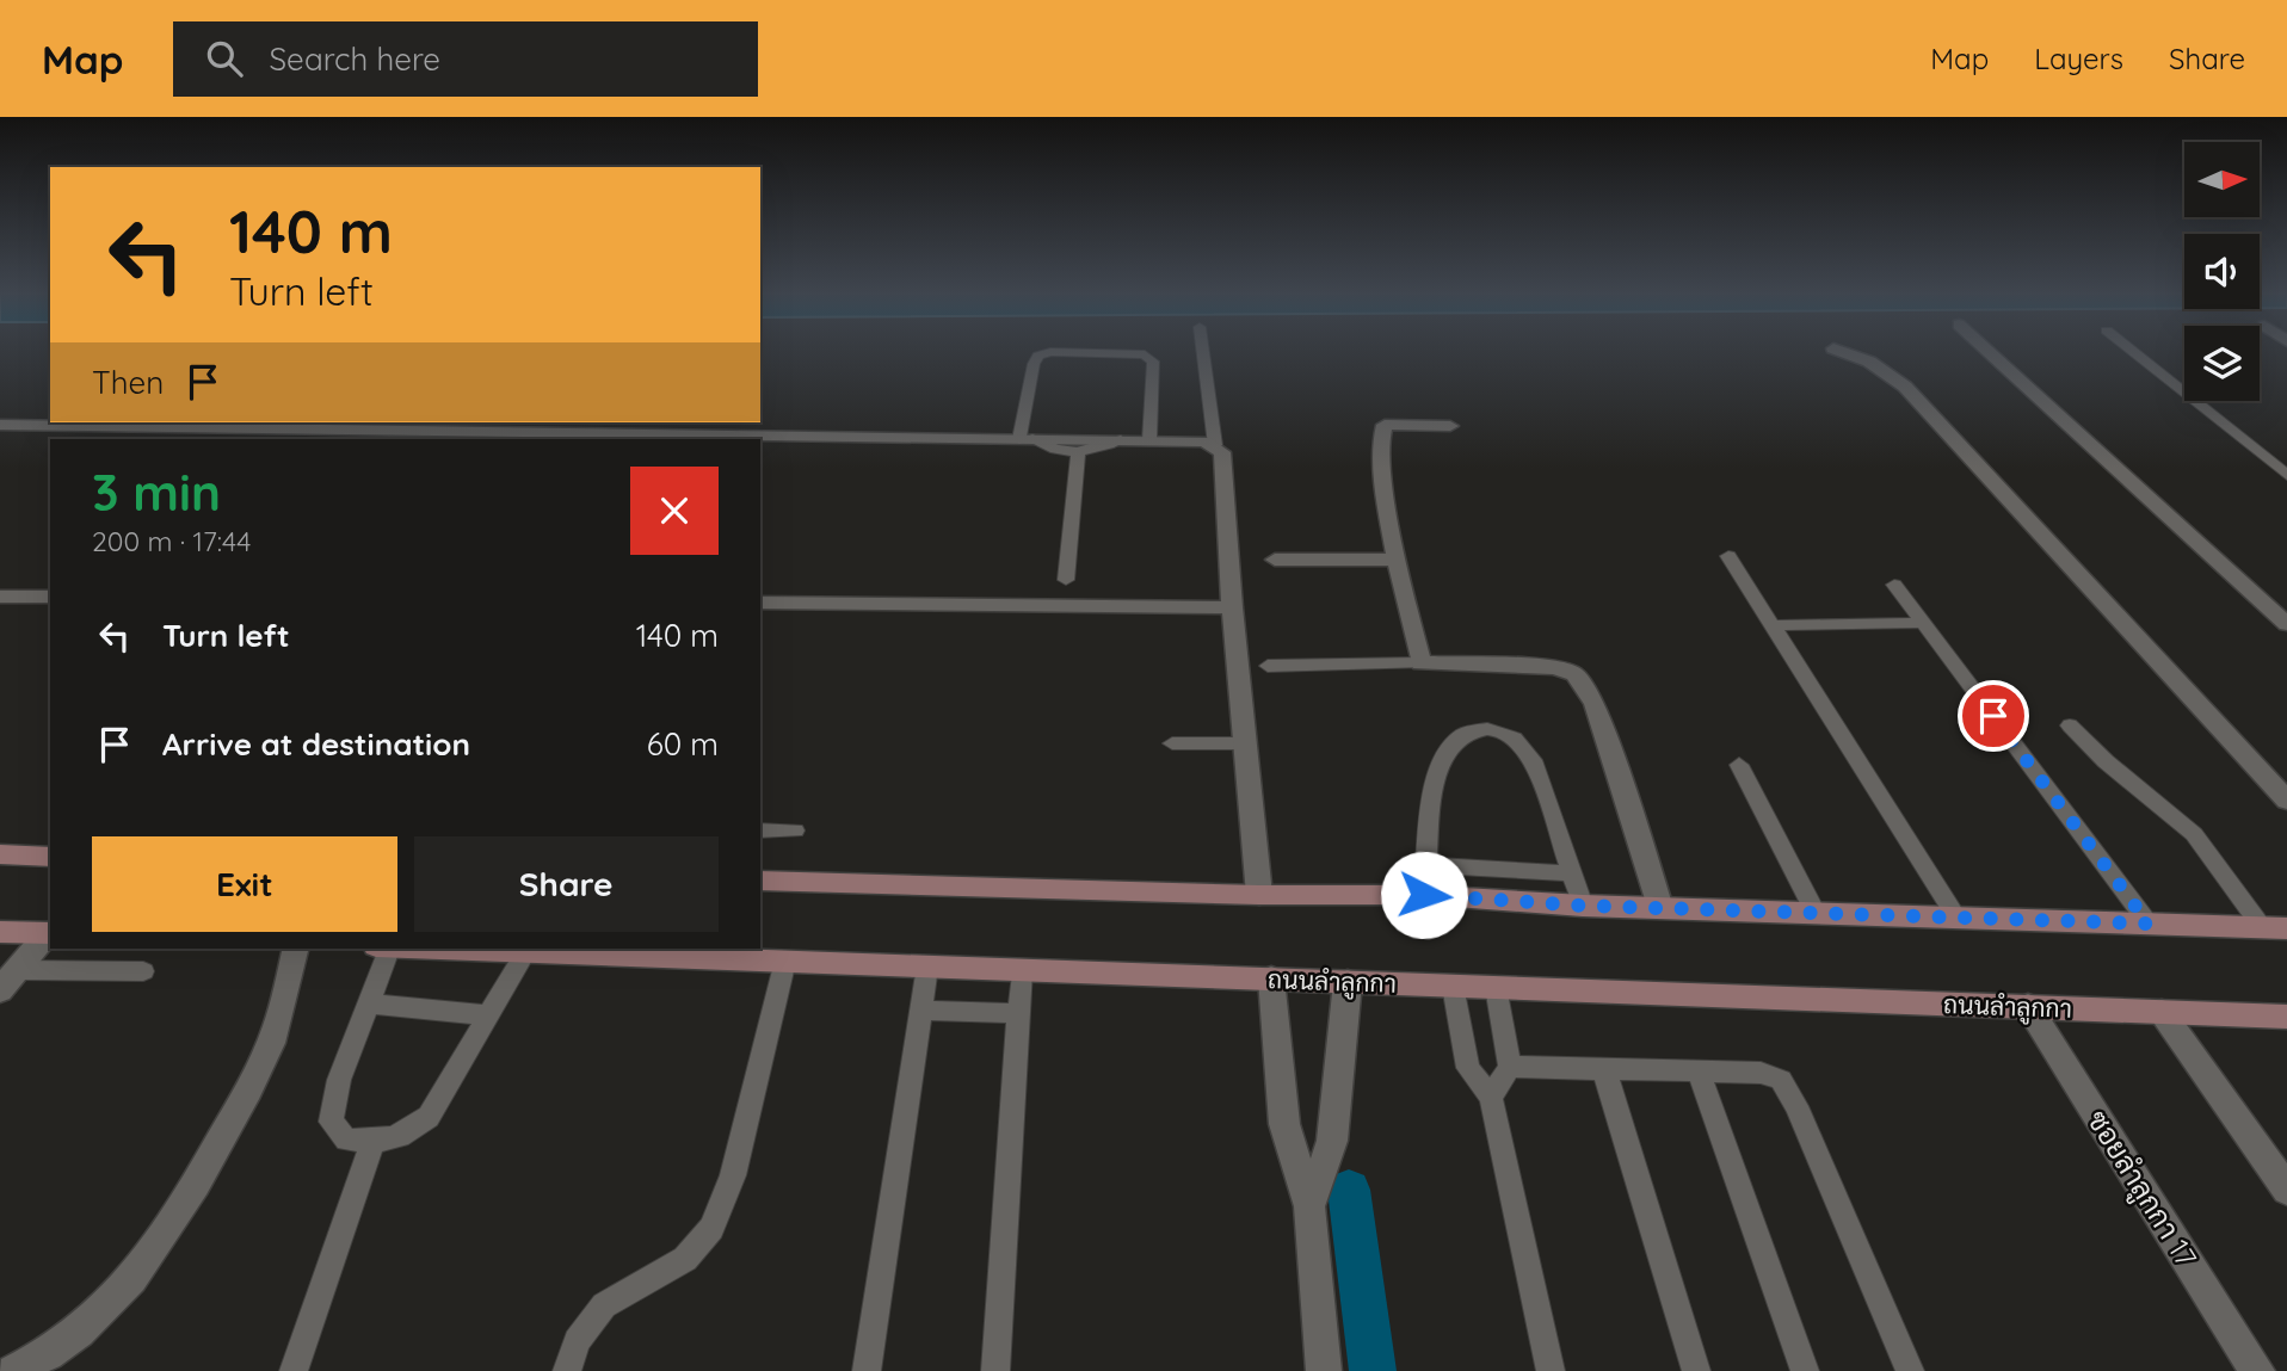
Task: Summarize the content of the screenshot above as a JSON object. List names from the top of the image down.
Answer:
{
  "streets": {
    "main road": ["ถนนลำลูกกา"],
    "street": ["ซอยลำลูกกา 17"]
  },
  "crossings": [
    ["ถนนลำลูกกา", "ซอยลำลูกกา 17"]
  ],
  "north": "right",
  "page": {
    "header": "Map",
    "search": "Search here",
    "nav": ["Map", "Layers", "Share"],
    "turn": ["140 m", "Turn left"],
    "then": "Then",
    "heading": ["3 min", "200 m · 17:44"],
    "list": [
      {
        "name": "Turn left",
        "value": "140 m"
      },
      {
        "name": "Arrive at destination",
        "value": "60 m"
      }
    ],
    "buttons": ["Exit", "Share"]
  }
}
